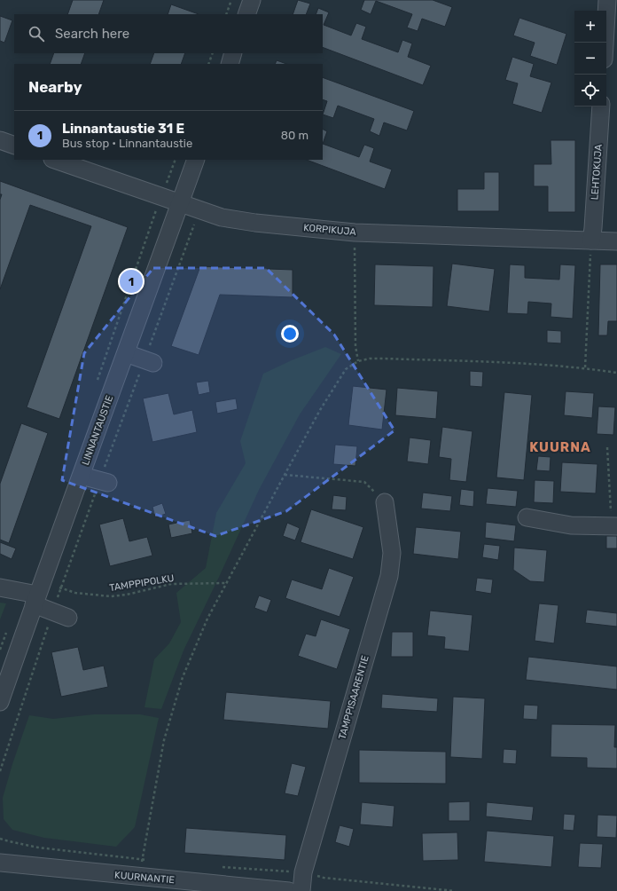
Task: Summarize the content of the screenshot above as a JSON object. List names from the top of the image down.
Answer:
{
  "streets": {
    "street": [
      "LEHTOKUJA",
      "KORPIKUJA",
      "LINNANTAUSTIE",
      "TAMPPISAARENTIE",
      "KUURNANTIE"
    ],
    "path": ["TAMPPIPOLKU"]
  },
  "crossings": [
    ["LEHTOKUJA", "KORPIKUJA"],
    ["KORPIKUJA", "LINNANTAUSTIE"]
  ],
  "districts": ["KUURNA"],
  "page": {
    "map_buttons": ["+", "−"],
    "search": "Search here",
    "heading": "Nearby",
    "list": [
      {
        "mark": "1",
        "name": "Linnantaustie 31 E",
        "note": "Bus stop · Linnantaustie",
        "value": "80 m"
      }
    ],
    "pins": "1"
  }
}
